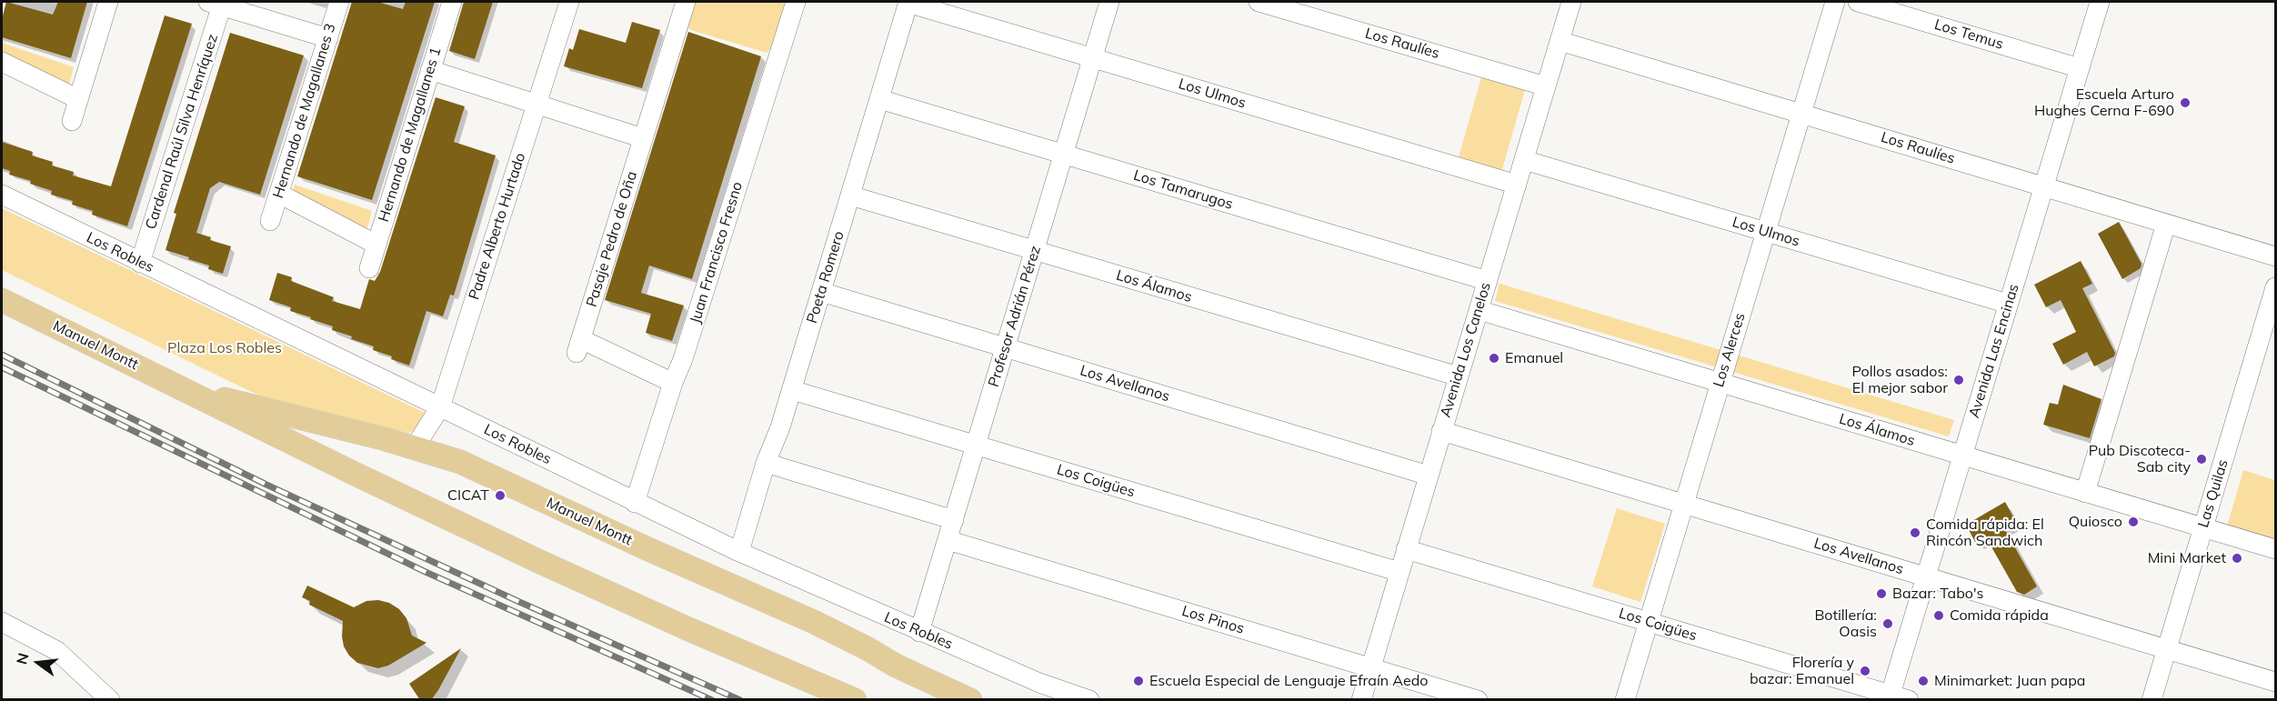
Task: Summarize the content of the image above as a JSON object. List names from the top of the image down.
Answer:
{
  "streets": {
    "main road": ["Manuel Montt"],
    "street": [
      "Los Temus",
      "Los Raulíes",
      "Los Ulmos",
      "Hernando de Magallanes 3",
      "Cardenal Raúl Silva Henríquez",
      "Hernando de Magallanes 1",
      "Los Tamarugos",
      "Padre Alberto Hurtado",
      "Pasaje Pedro de Oña",
      "Los Robles",
      "Juan Francisco Fresno",
      "Poeta Romero",
      "Los Álamos",
      "Profesor Adrián Pérez",
      "Avenida Los Canelos",
      "Los Alerces",
      "Avenida Las Encinas",
      "Los Avellanos",
      "Los Coigües",
      "Las Quilas",
      "Los Pinos"
    ]
  },
  "crossings": [
    ["Los Temus", "Avenida Las Encinas"],
    ["Los Raulíes", "Avenida Los Canelos"],
    ["Los Raulíes", "Los Alerces"],
    ["Los Raulíes", "Avenida Las Encinas"],
    ["Los Ulmos", "Poeta Romero"],
    ["Los Ulmos", "Profesor Adrián Pérez"],
    ["Los Ulmos", "Avenida Los Canelos"],
    ["Los Ulmos", "Los Alerces"],
    ["Los Ulmos", "Avenida Las Encinas"],
    ["Cardenal Raúl Silva Henríquez", "Los Robles"],
    ["Los Tamarugos", "Poeta Romero"],
    ["Los Tamarugos", "Profesor Adrián Pérez"],
    ["Los Tamarugos", "Avenida Los Canelos"],
    ["Padre Alberto Hurtado", "Los Robles"],
    ["Padre Alberto Hurtado", "Manuel Montt"],
    ["Pasaje Pedro de Oña", "Juan Francisco Fresno"],
    ["Los Robles", "Juan Francisco Fresno"],
    ["Los Robles", "Poeta Romero"],
    ["Los Robles", "Profesor Adrián Pérez"],
    ["Poeta Romero", "Los Álamos"],
    ["Poeta Romero", "Los Avellanos"],
    ["Poeta Romero", "Los Coigües"],
    ["Los Álamos", "Profesor Adrián Pérez"],
    ["Los Álamos", "Avenida Los Canelos"],
    ["Los Álamos", "Los Alerces"],
    ["Los Álamos", "Avenida Las Encinas"],
    ["Los Álamos", "Las Quilas"],
    ["Profesor Adrián Pérez", "Los Avellanos"],
    ["Profesor Adrián Pérez", "Los Coigües"],
    ["Profesor Adrián Pérez", "Los Pinos"],
    ["Avenida Los Canelos", "Los Avellanos"],
    ["Avenida Los Canelos", "Los Coigües"],
    ["Avenida Los Canelos", "Los Pinos"],
    ["Los Alerces", "Los Avellanos"],
    ["Los Alerces", "Los Coigües"],
    ["Avenida Las Encinas", "Los Avellanos"],
    ["Avenida Las Encinas", "Los Coigües"],
    ["Los Avellanos", "Las Quilas"]
  ],
  "parks": ["Plaza Los Robles"],
  "places": [
    "Escuela Arturo Hughes Cerna F-690",
    "Emanuel",
    "Pollos asados: El mejor sabor",
    "Pub Discoteca- Sab city",
    "CICAT",
    "Quiosco",
    "Comida rápida: El Rincón Sandwich",
    "Mini Market",
    "Bazar: Tabo's",
    "Comida rápida",
    "Botillería: Oasis",
    "Florería y bazar: Emanuel",
    "Escuela Especial de Lenguaje Efraín Aedo",
    "Minimarket: Juan papa"
  ],
  "north": "left"
}
